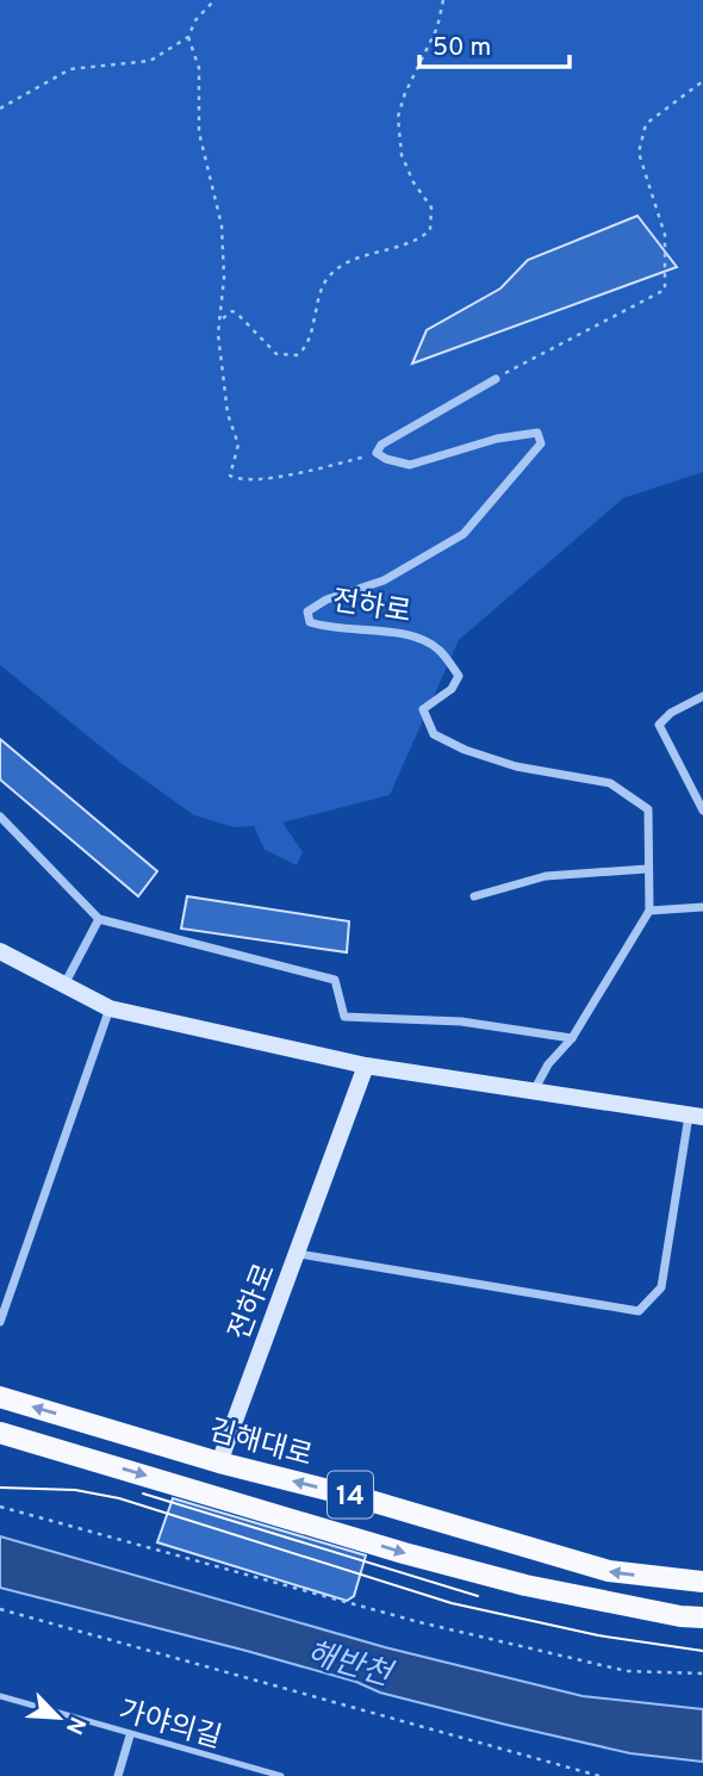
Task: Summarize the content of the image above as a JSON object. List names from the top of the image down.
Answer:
{
  "streets": {
    "main road": ["전하로", "김해대로", "14"],
    "lane": ["가야의길"]
  },
  "crossings": [
    ["전하로", "김해대로"]
  ],
  "water": ["해반천"],
  "scale_bar": "50 m",
  "north": "bottom right"
}
